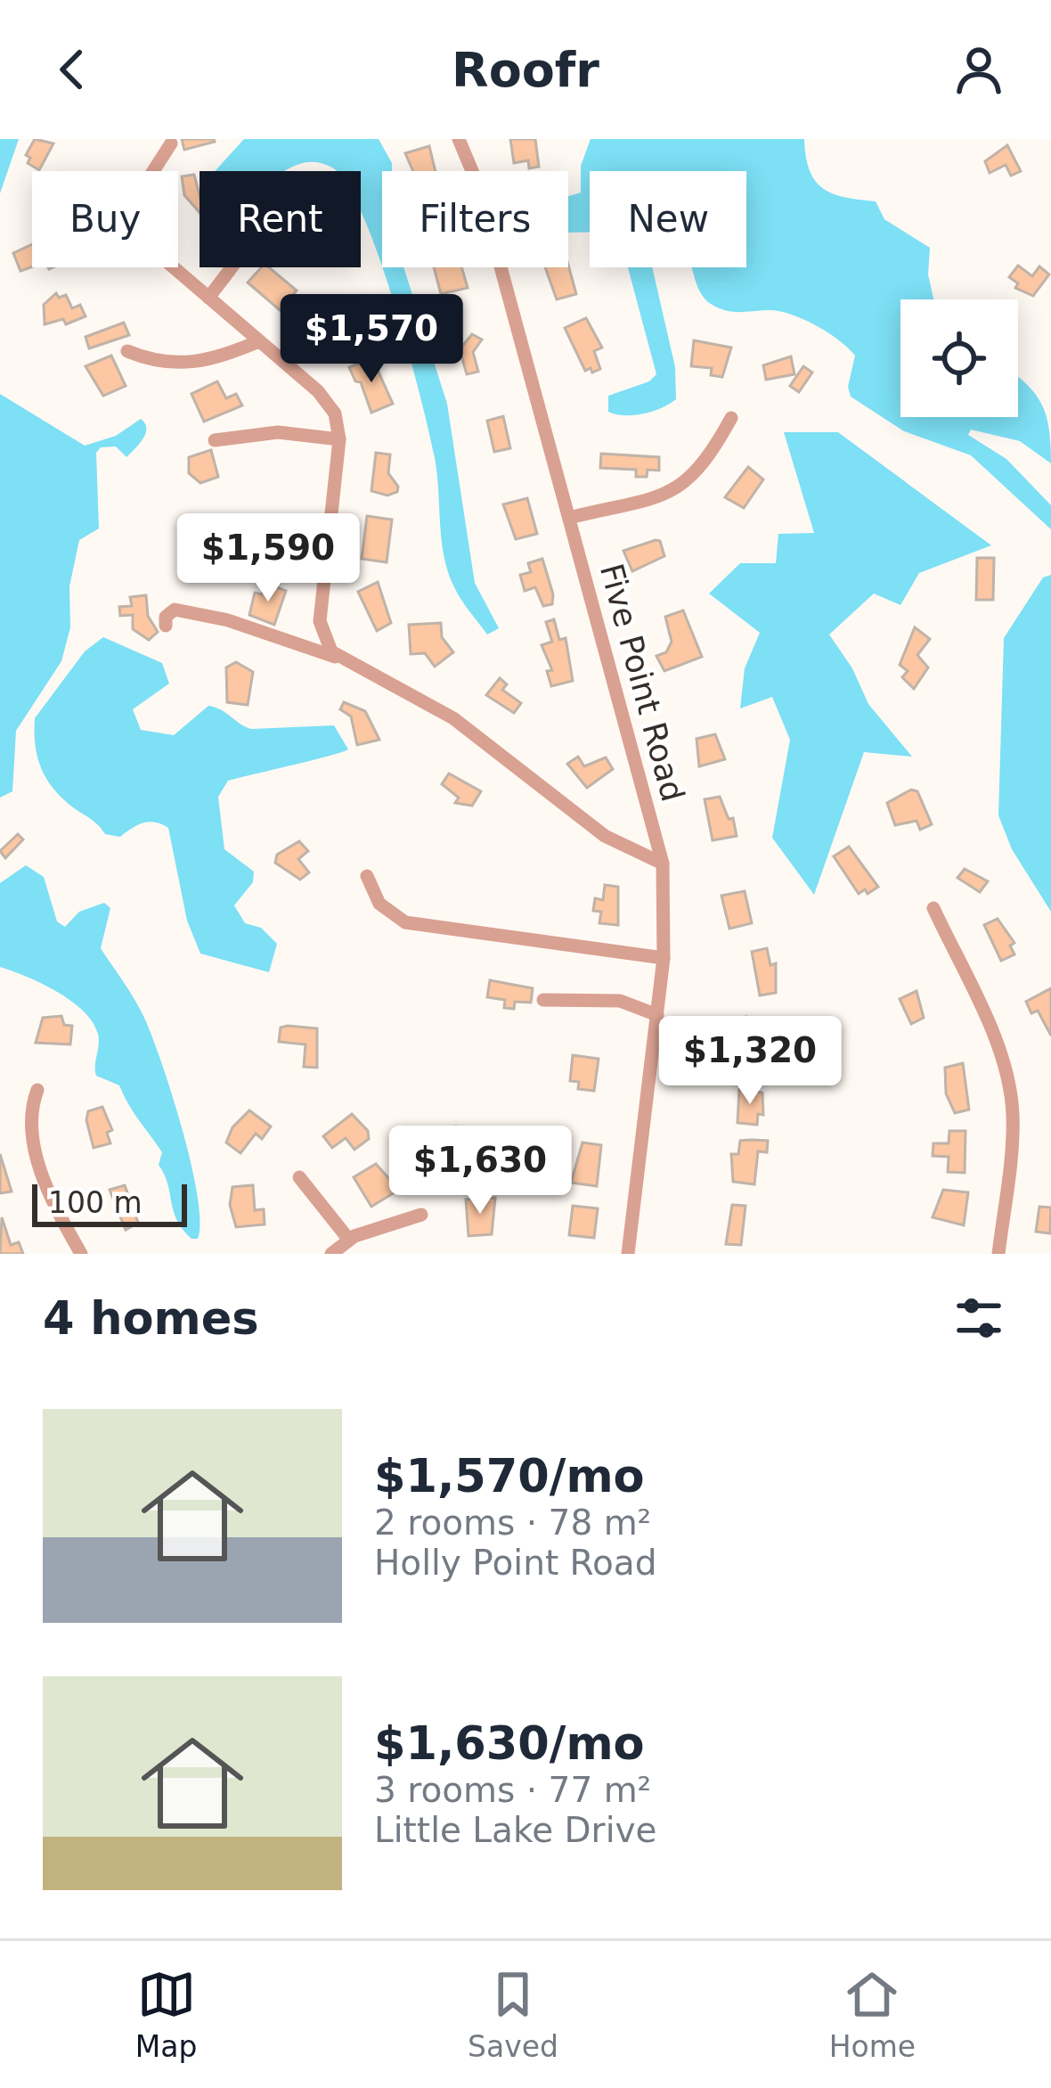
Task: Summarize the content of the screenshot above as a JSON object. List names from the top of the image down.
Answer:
{
  "streets": {
    "street": ["Five Point Road"]
  },
  "scale_bar": "100 m",
  "page": {
    "header": "Roofr",
    "chip": [
      "Buy",
      "Rent",
      "Filters",
      "New"
    ],
    "price": [
      "$1,570",
      "$1,590",
      "$1,320",
      "$1,630"
    ],
    "scale": "100 m",
    "heading": "4 homes",
    "list": [
      {
        "name": "$1,570/mo",
        "note": "2 rooms · 78 m² · Holly Point Road"
      },
      {
        "name": "$1,630/mo",
        "note": "3 rooms · 77 m² · Little Lake Drive"
      }
    ],
    "tabs": ["Map", "Saved", "Home"]
  }
}
